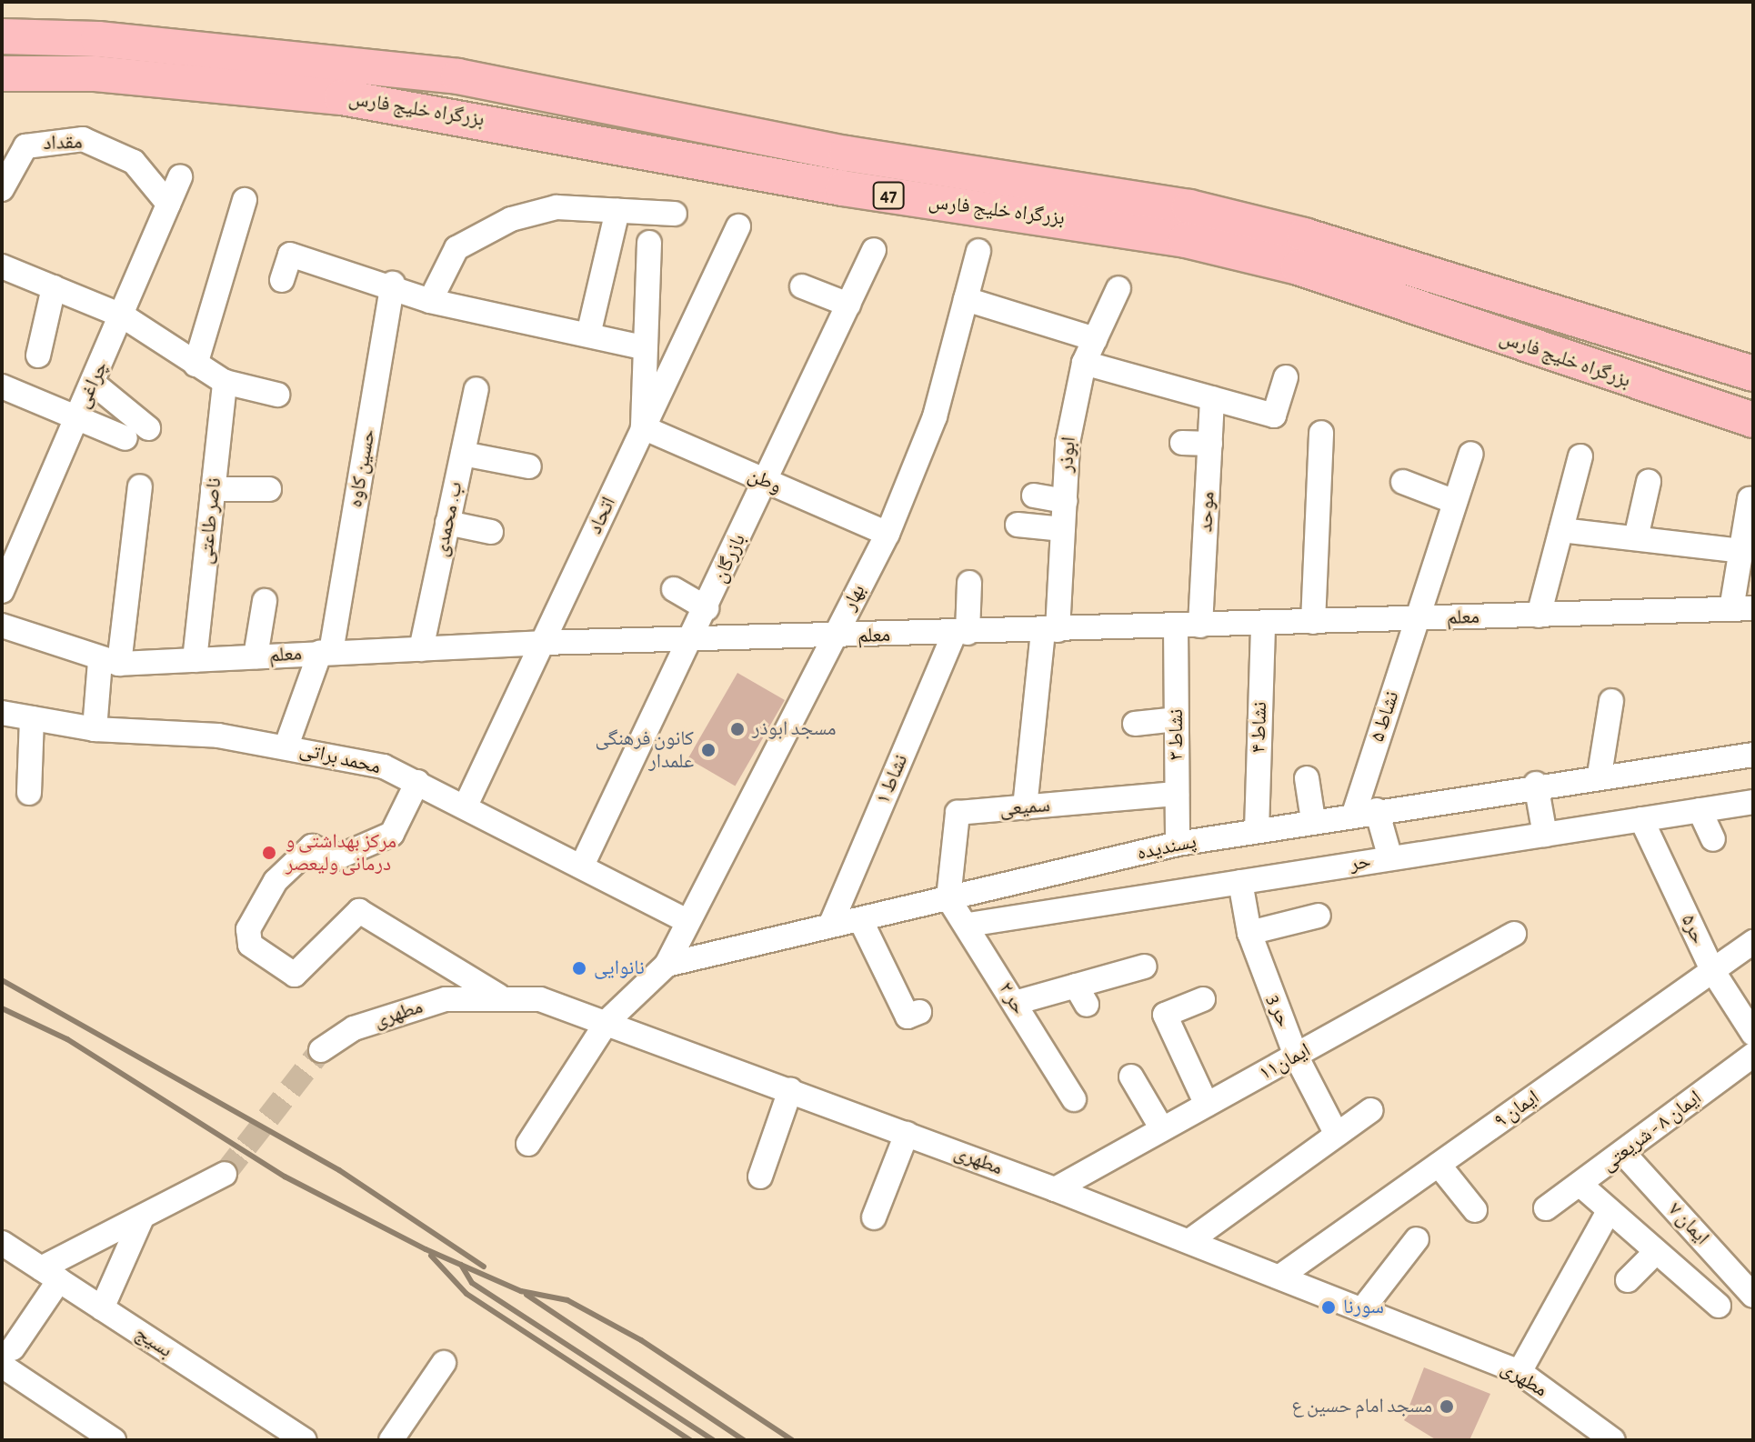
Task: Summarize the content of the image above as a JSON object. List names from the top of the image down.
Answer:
{
  "streets": {
    "highway": ["بزرگراه خلیج فارس", "47"],
    "street": [
      "مقداد",
      "چراغی",
      "ابوذر",
      "حسین کاوه",
      "وطن",
      "موحد",
      "اتحاد",
      "ب. محمدی",
      "ناصر طاعتی",
      "بازرگان",
      "بهار",
      "معلم",
      "نشاط ۵",
      "نشاط ۴",
      "نشاط ۳",
      "محمد براتی",
      "نشاط ۱",
      "سمیعی",
      "پسندیده",
      "حر",
      "حر۵",
      "حر ۲",
      "حر 3",
      "مطهری",
      "ایمان۱۱",
      "ایمان ۹",
      "ایمان ۸ - شریعتی",
      "ایمان ۷",
      "بسیج"
    ]
  },
  "crossings": [
    ["مقداد", "چراغی"],
    ["ابوذر", "معلم"],
    ["ابوذر", "سمیعی"],
    ["حسین کاوه", "معلم"],
    ["حسین کاوه", "محمد براتی"],
    ["وطن", "اتحاد"],
    ["وطن", "بازرگان"],
    ["وطن", "بهار"],
    ["موحد", "معلم"],
    ["اتحاد", "معلم"],
    ["اتحاد", "محمد براتی"],
    ["ب. محمدی", "معلم"],
    ["ناصر طاعتی", "معلم"],
    ["بازرگان", "معلم"],
    ["بازرگان", "محمد براتی"],
    ["بهار", "معلم"],
    ["بهار", "محمد براتی"],
    ["بهار", "پسندیده"],
    ["معلم", "نشاط ۵"],
    ["معلم", "نشاط ۴"],
    ["معلم", "نشاط ۳"],
    ["معلم", "نشاط ۱"],
    ["نشاط ۵", "پسندیده"],
    ["نشاط ۴", "پسندیده"],
    ["نشاط ۳", "سمیعی"],
    ["نشاط ۳", "پسندیده"],
    ["نشاط ۱", "پسندیده"],
    ["سمیعی", "پسندیده"],
    ["سمیعی", "حر ۲"],
    ["پسندیده", "حر ۲"],
    ["حر", "حر۵"],
    ["حر", "حر ۲"],
    ["حر", "حر 3"],
    ["حر۵", "ایمان ۹"],
    ["حر 3", "ایمان۱۱"],
    ["مطهری", "ایمان۱۱"],
    ["مطهری", "ایمان ۹"],
    ["ایمان ۸ - شریعتی", "ایمان ۷"]
  ],
  "places": [
    "مسجد ابوذر",
    "کانون فرهنگی علمدار",
    "مرکز بهداشتی و درمانی ولیعصر",
    "نانوایی",
    "سورنا",
    "مسجد امام حسین ع"
  ]
}
